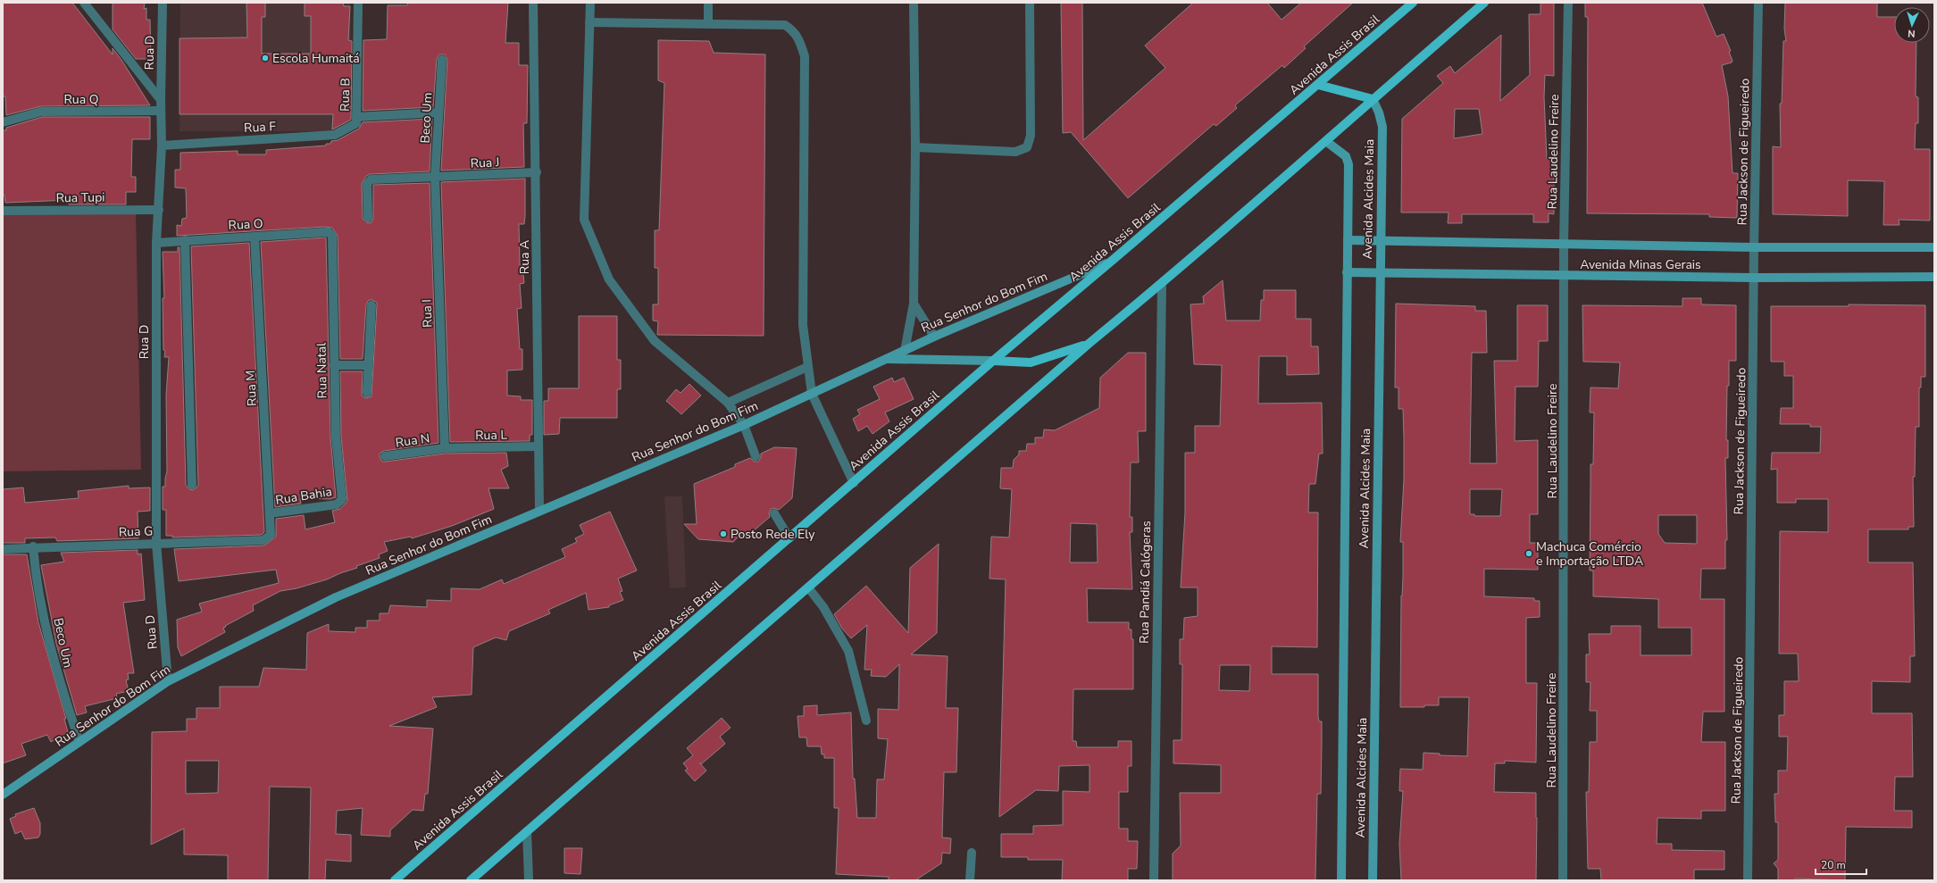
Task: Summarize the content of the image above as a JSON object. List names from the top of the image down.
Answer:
{
  "streets": {
    "main road": ["Avenida Assis Brasil"],
    "street": [
      "Rua D",
      "Rua B",
      "Rua Q",
      "Beco Um",
      "Rua F",
      "Rua Laudelino Freire",
      "Rua Jackson de Figueiredo",
      "Rua J",
      "Rua Tupi",
      "Avenida Alcides Maia",
      "Rua O",
      "Rua A",
      "Avenida Minas Gerais",
      "Rua Senhor do Bom Fim",
      "Rua I",
      "Rua Natal",
      "Rua M",
      "Rua L",
      "Rua N",
      "Rua Bahia",
      "Rua G",
      "Rua Pandiá Calógeras"
    ]
  },
  "crossings": [
    ["Rua D", "Rua Q"],
    ["Rua D", "Rua F"],
    ["Rua D", "Rua Tupi"],
    ["Rua D", "Rua O"],
    ["Rua D", "Rua Senhor do Bom Fim"],
    ["Rua D", "Rua G"],
    ["Avenida Assis Brasil", "Rua Senhor do Bom Fim"],
    ["Rua B", "Rua F"],
    ["Beco Um", "Rua J"],
    ["Beco Um", "Rua Senhor do Bom Fim"],
    ["Beco Um", "Rua I"],
    ["Beco Um", "Rua G"],
    ["Rua Laudelino Freire", "Avenida Minas Gerais"],
    ["Rua Jackson de Figueiredo", "Avenida Minas Gerais"],
    ["Rua J", "Rua A"],
    ["Rua J", "Rua I"],
    ["Avenida Alcides Maia", "Avenida Minas Gerais"],
    ["Rua O", "Rua Natal"],
    ["Rua O", "Rua M"],
    ["Rua A", "Rua Senhor do Bom Fim"],
    ["Rua A", "Rua L"],
    ["Rua I", "Rua L"],
    ["Rua I", "Rua N"],
    ["Rua Natal", "Rua Bahia"],
    ["Rua M", "Rua Bahia"],
    ["Rua M", "Rua G"],
    ["Rua L", "Rua N"]
  ],
  "places": ["Escola Humaitá", "Posto Rede Ely", "Machuca Comércio e Importação LTDA"],
  "scale_bar": "20 m",
  "north": "bottom"
}
